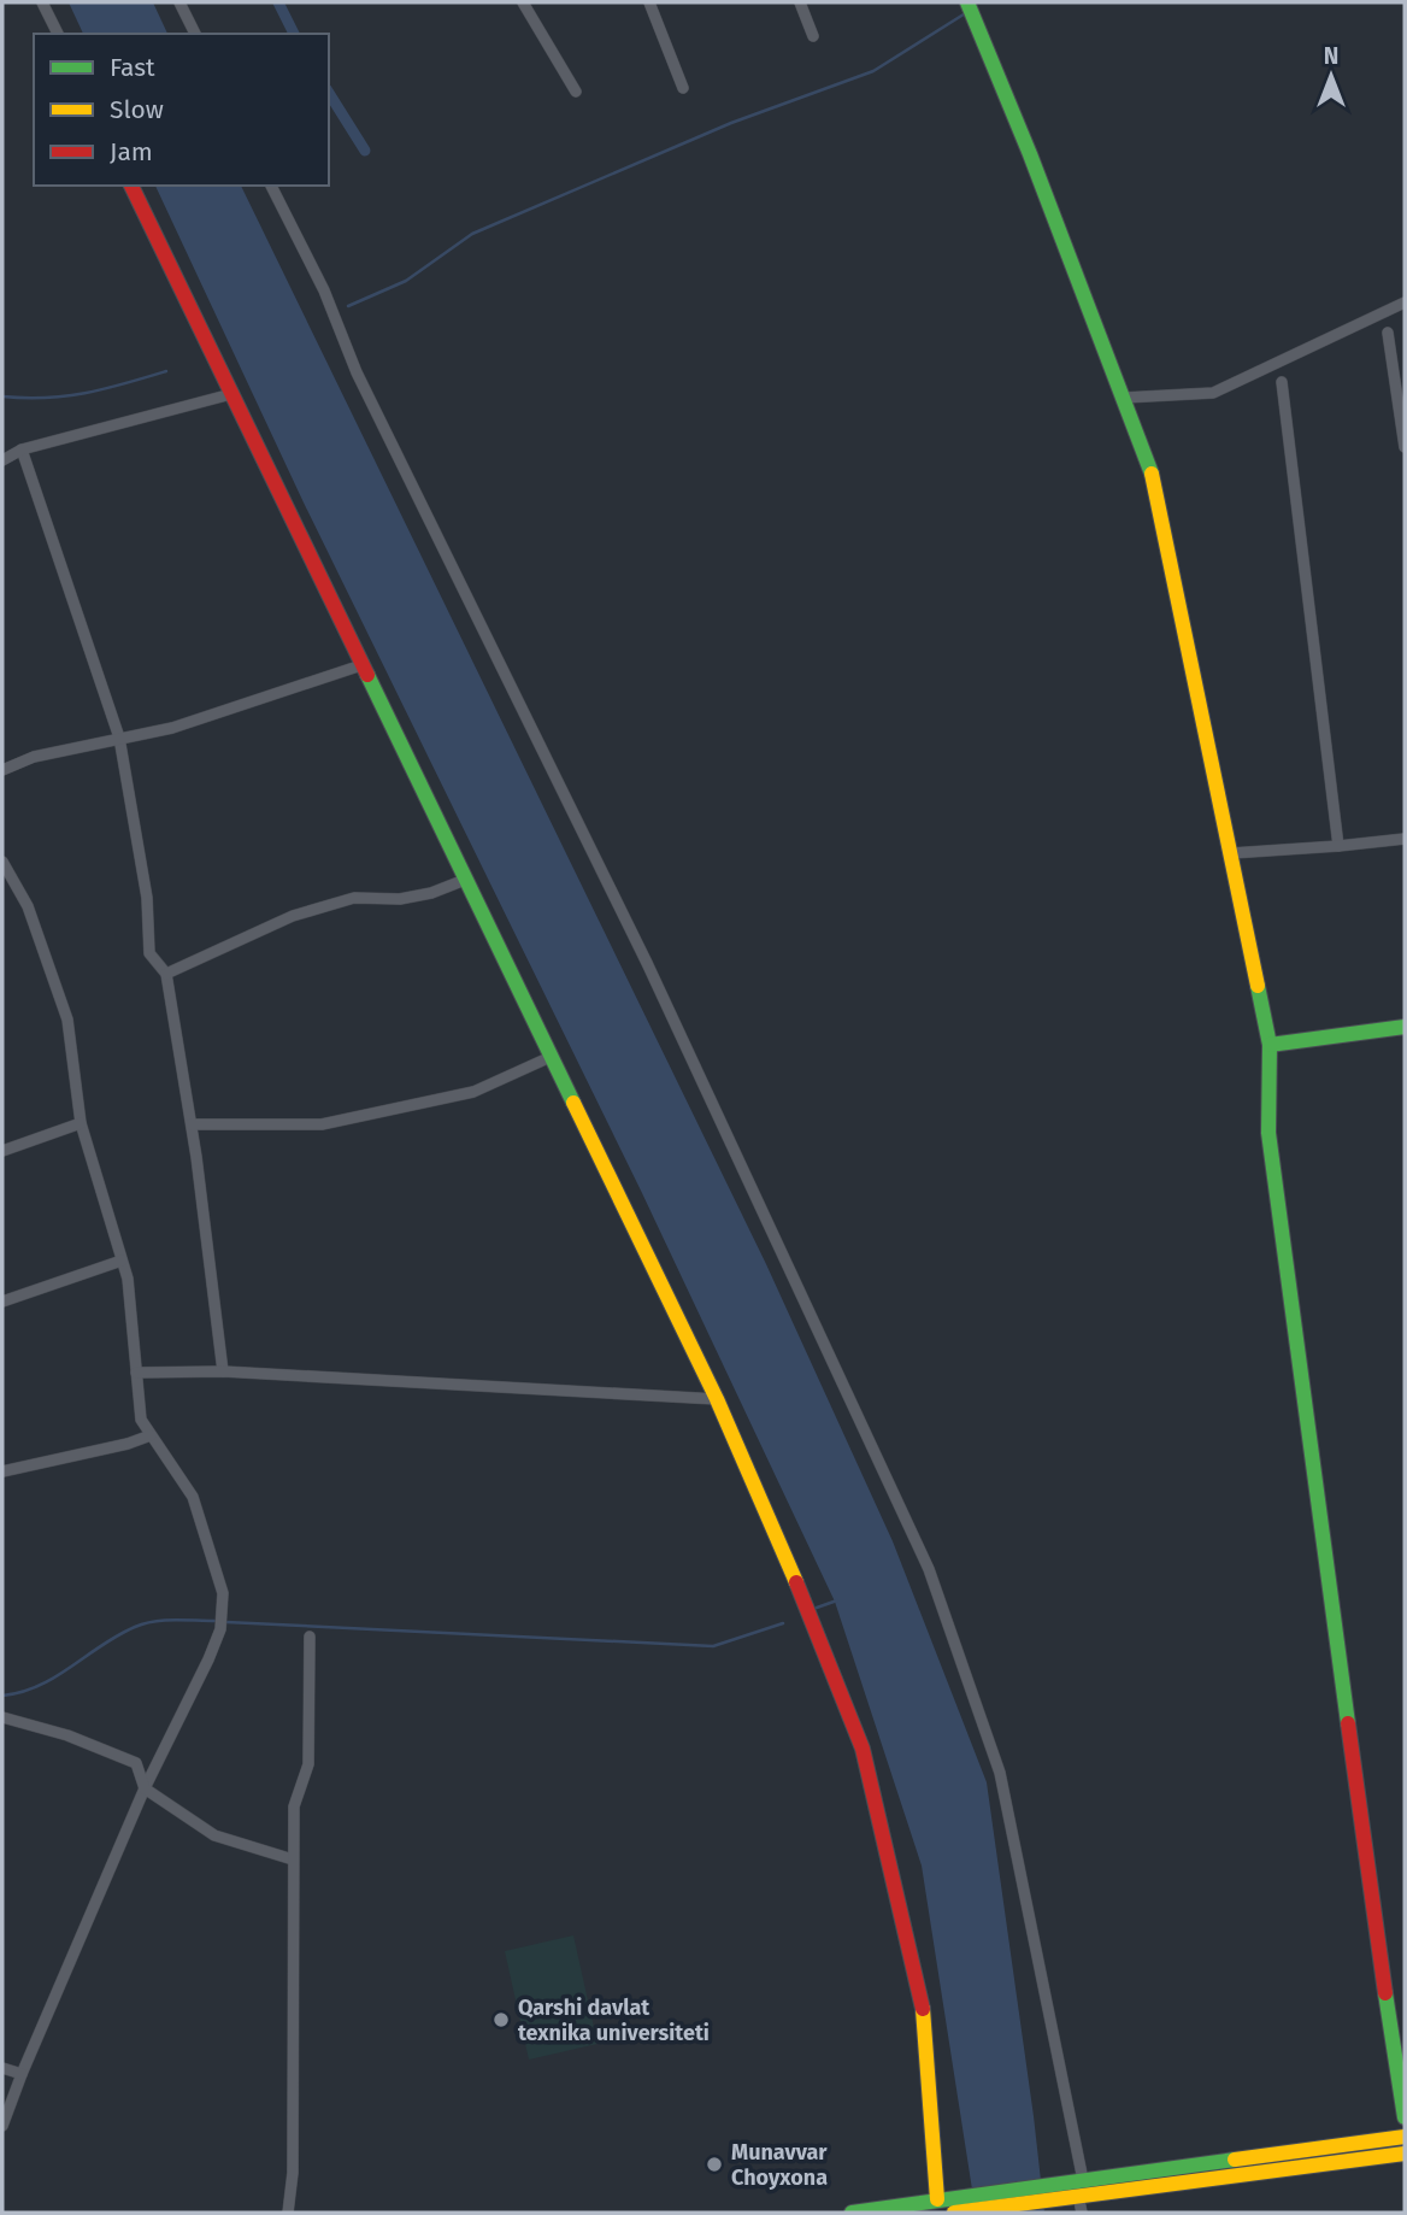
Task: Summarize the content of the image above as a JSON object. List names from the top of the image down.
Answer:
{
  "places": ["Qarshi davlat texnika universiteti", "Munavvar Choyxona"],
  "legend": ["Fast", "Slow", "Jam"],
  "north": "top"
}
